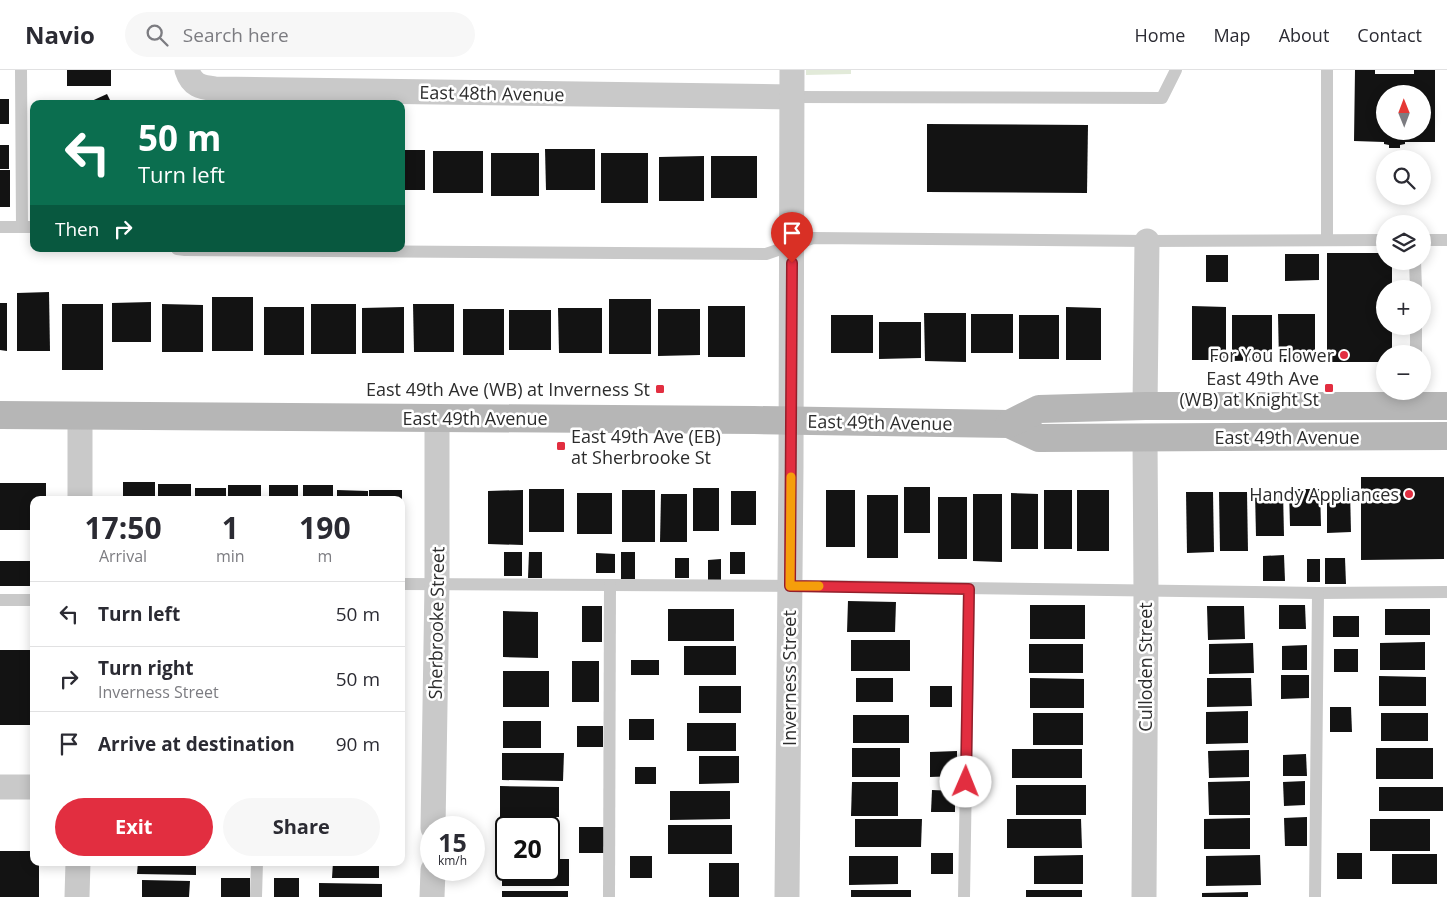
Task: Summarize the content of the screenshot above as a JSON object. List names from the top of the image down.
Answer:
{
  "streets": {
    "street": [
      "East 48th Avenue",
      "East 49th Avenue",
      "Sherbrooke Street",
      "Culloden Street",
      "Inverness Street"
    ]
  },
  "crossings": [
    ["East 48th Avenue", "Inverness Street"],
    ["East 49th Avenue", "Sherbrooke Street"],
    ["East 49th Avenue", "Culloden Street"],
    ["East 49th Avenue", "Inverness Street"]
  ],
  "places": {
    "other": ["For You Flower", "Handy Appliances"],
    "transit": ["East 49th Ave (WB) at Knight St", "East 49th Ave (WB) at Inverness St", "East 49th Ave (EB) at Sherbrooke St"]
  },
  "north": "top",
  "page": {
    "header": "Navio",
    "search": "Search here",
    "nav": [
      "Home",
      "Map",
      "About",
      "Contact"
    ],
    "map_buttons": ["+", "−"],
    "turn": ["50 m", "Turn left"],
    "then": "Then",
    "eta": [
      "17:50",
      "Arrival",
      "1",
      "min",
      "190",
      "m"
    ],
    "list": [
      {
        "name": "Turn left",
        "value": "50 m"
      },
      {
        "name": "Turn right",
        "note": "Inverness Street",
        "value": "50 m"
      },
      {
        "name": "Arrive at destination",
        "value": "90 m"
      }
    ],
    "buttons": ["Exit", "Share"],
    "speed": "15 km/h",
    "limit": "20"
  }
}
